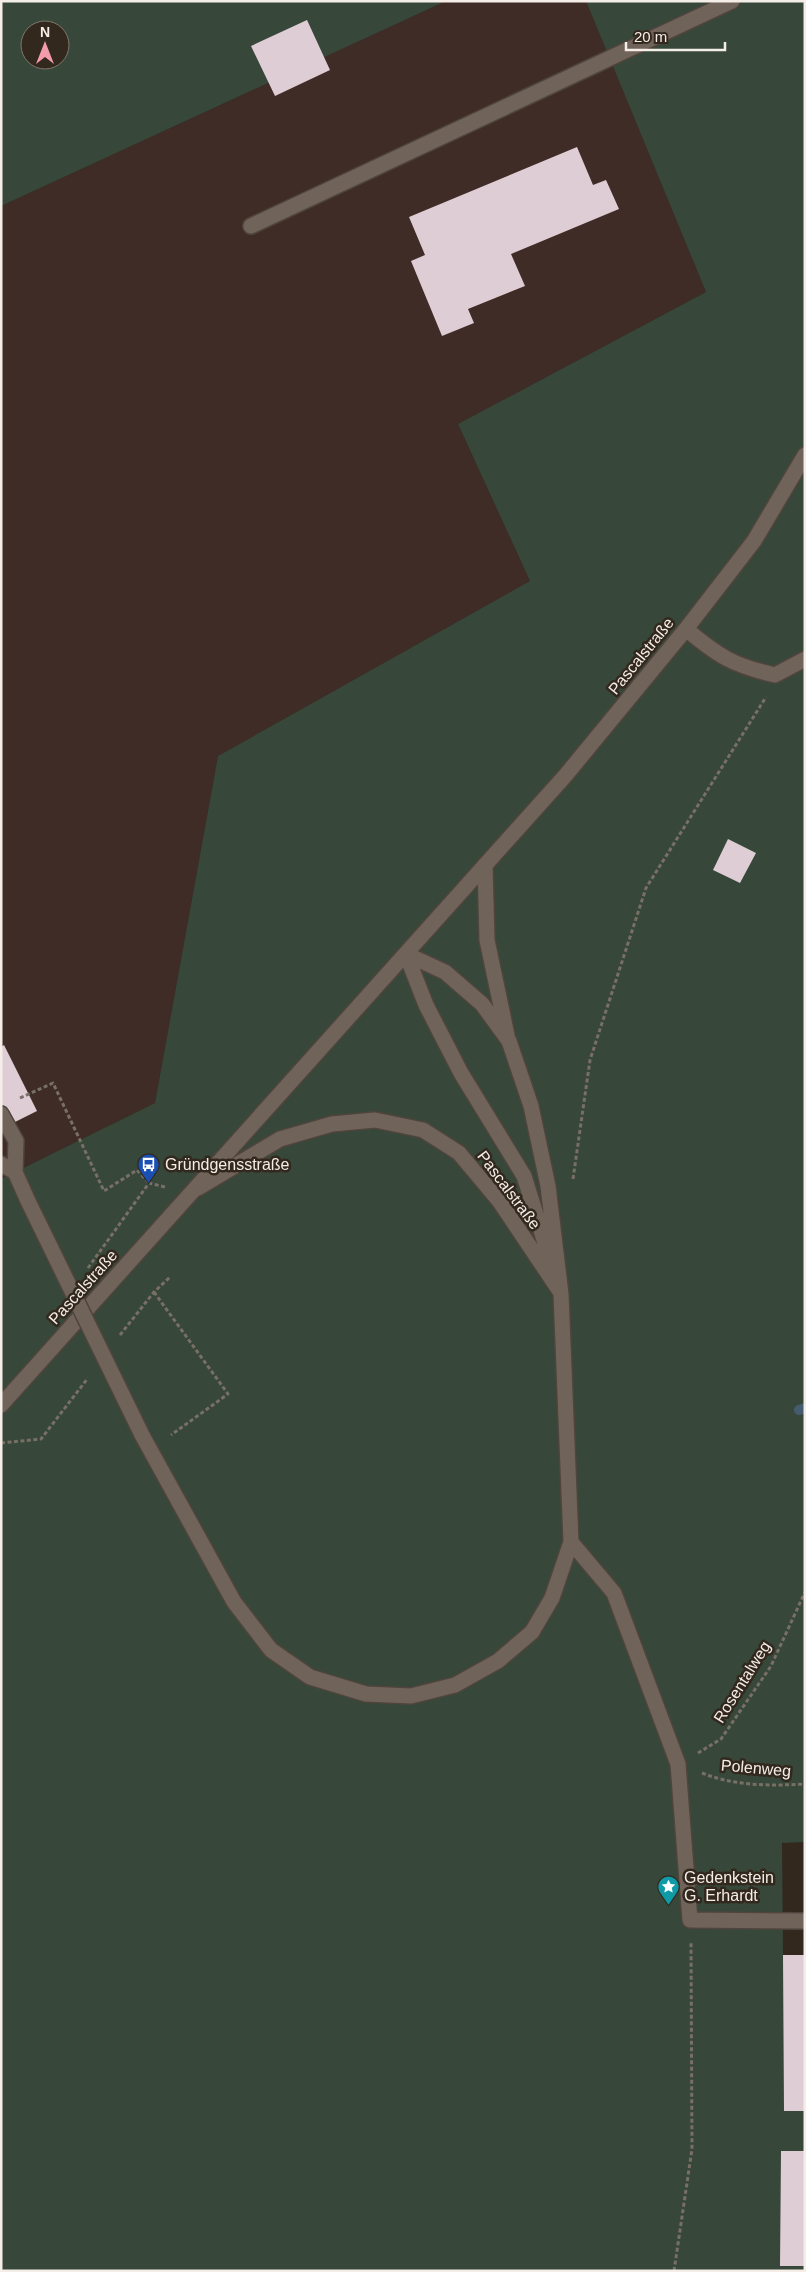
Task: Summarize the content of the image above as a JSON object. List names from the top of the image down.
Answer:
{
  "streets": {
    "street": ["Pascalstraße"],
    "path": ["Rosentalweg", "Polenweg"]
  },
  "crossings": [
    ["Rosentalweg", "Polenweg"]
  ],
  "places": {
    "bus stop": ["Gründgensstraße"],
    "place": ["Gedenkstein G. Erhardt"]
  },
  "scale_bar": "20 m",
  "north": "top"
}
